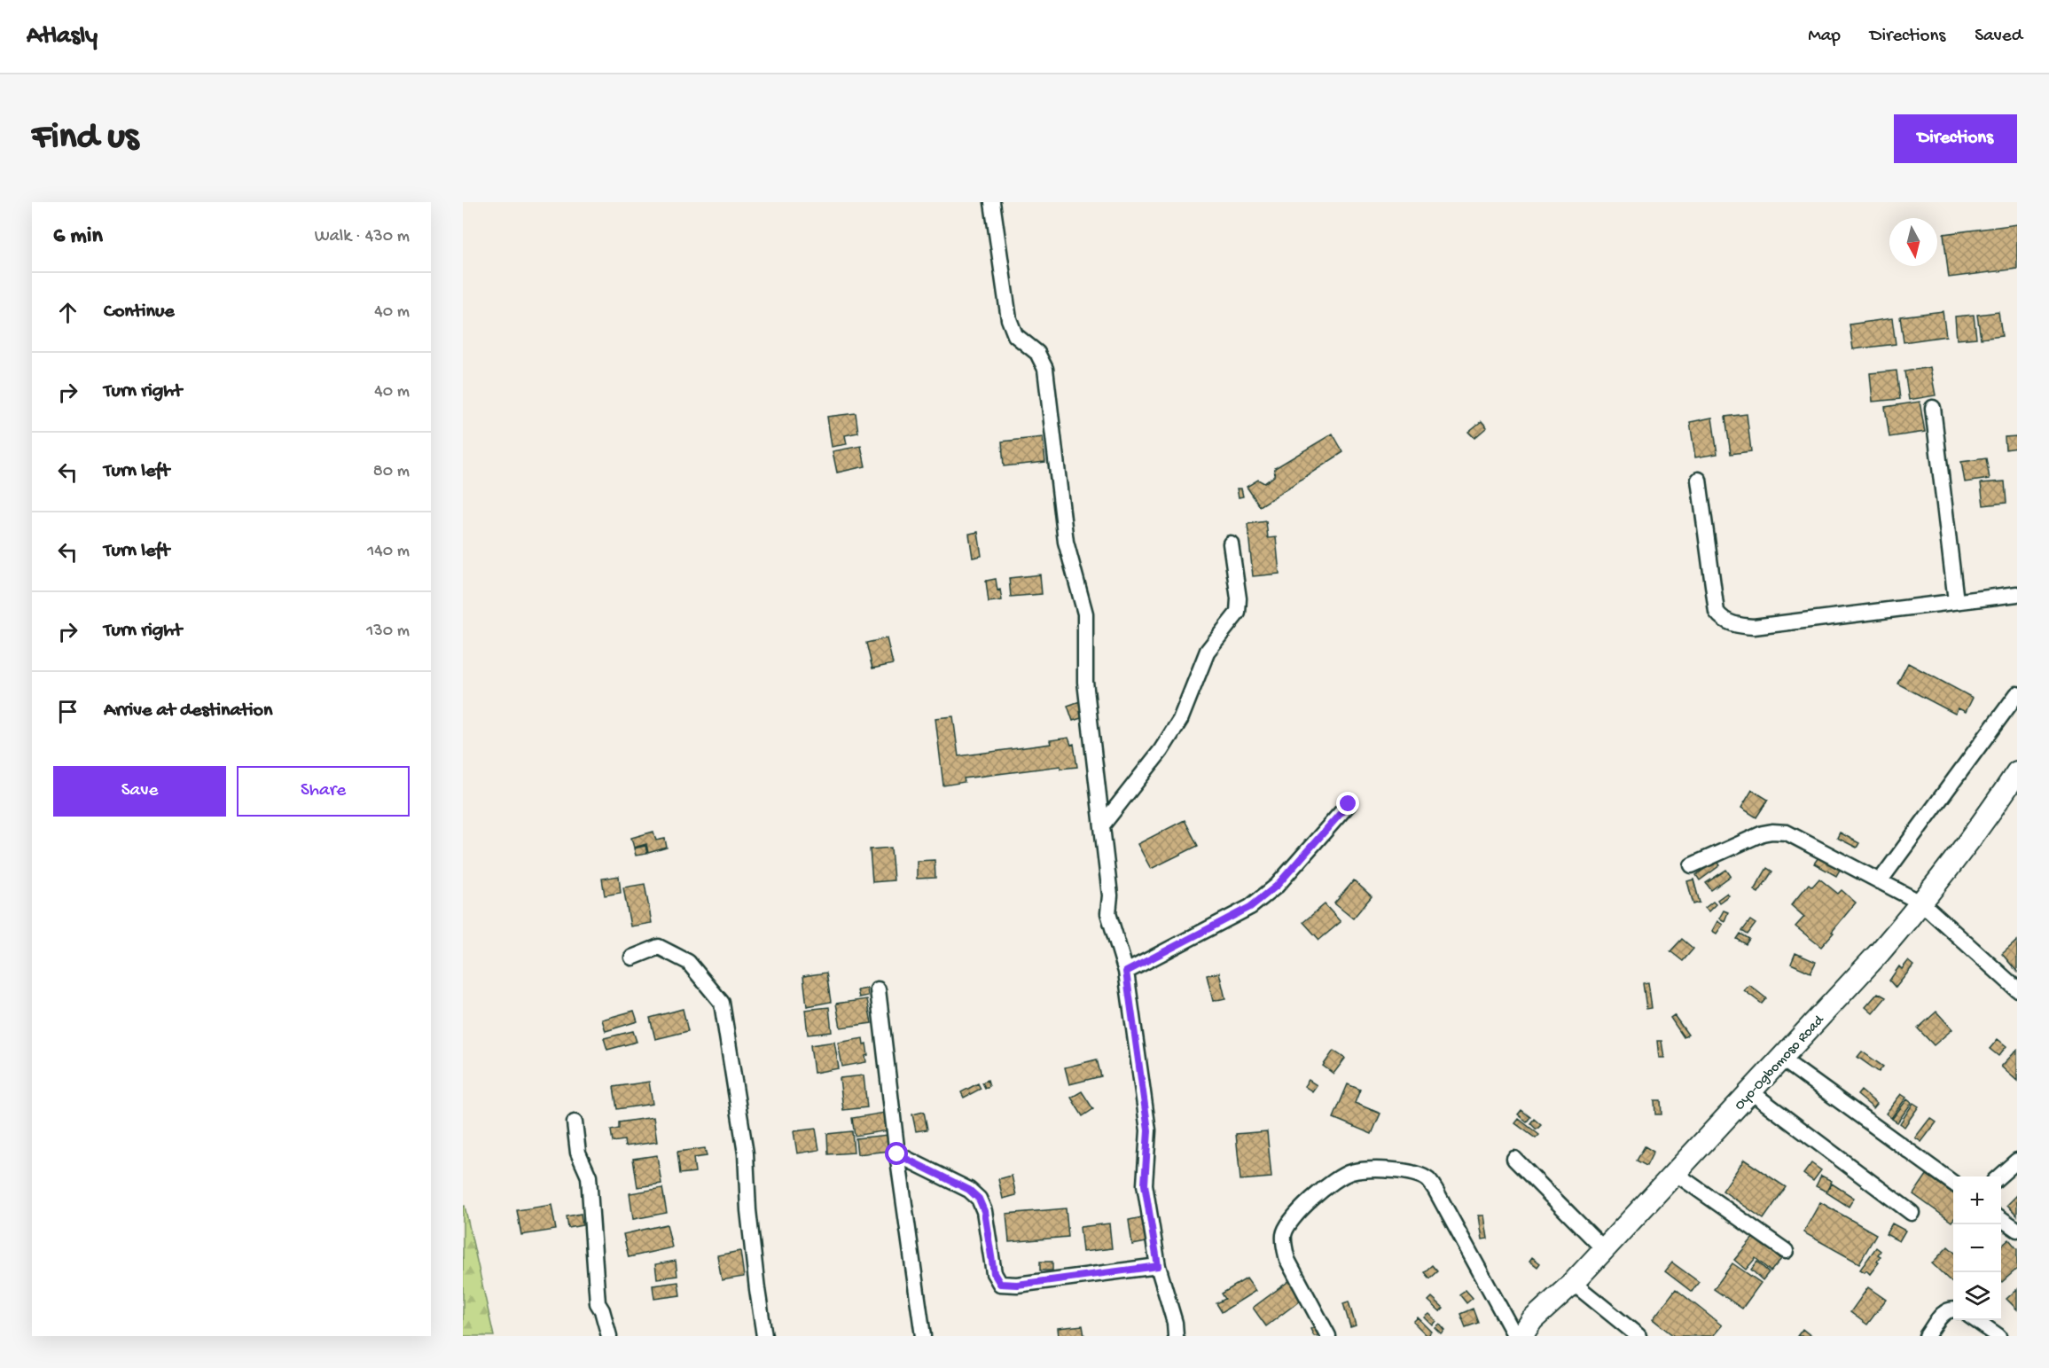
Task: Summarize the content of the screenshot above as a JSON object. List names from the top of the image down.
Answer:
{
  "streets": {
    "highway": ["Oyo-Ogbomoso Road"]
  },
  "north": "bottom",
  "page": {
    "header": "Atlasly",
    "nav": ["Map", "Directions", "Saved"],
    "buttons": [
      "Directions",
      ["Save", "Share"]
    ],
    "title": "Find us",
    "heading": ["6 min", "Walk · 430 m"],
    "list": [
      ["Continue", "40 m"],
      ["Turn right", "40 m"],
      ["Turn left", "80 m"],
      ["Turn left", "140 m"],
      ["Turn right", "130 m"],
      "Arrive at destination"
    ],
    "map_buttons": ["+", "−"]
  }
}
